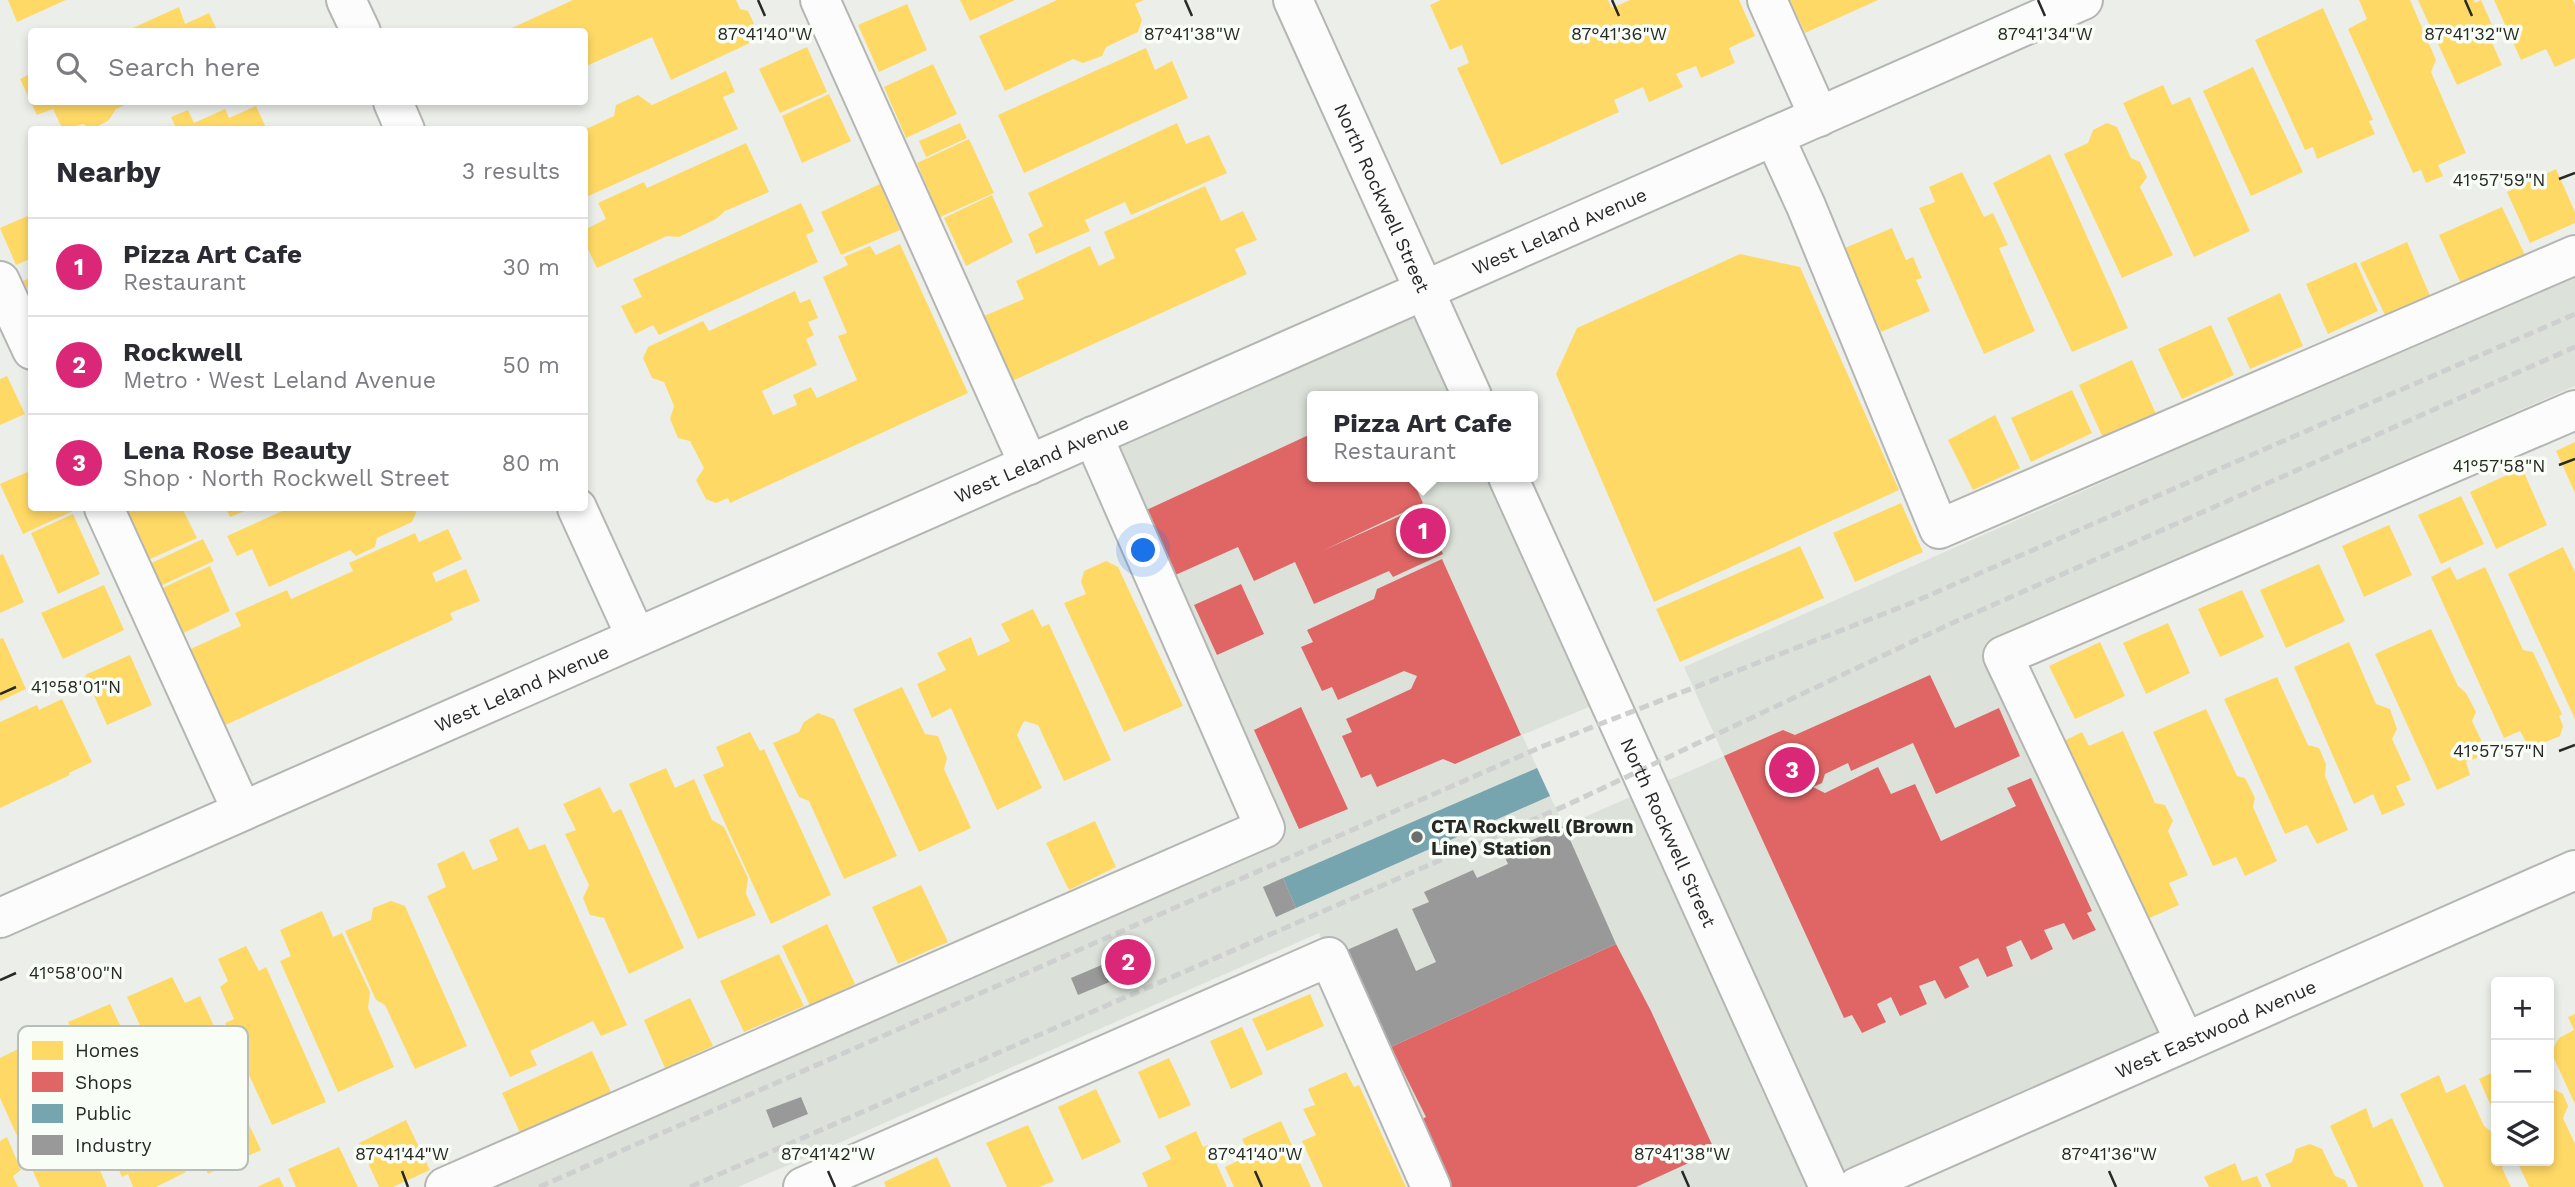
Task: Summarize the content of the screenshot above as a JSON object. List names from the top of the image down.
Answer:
{
  "streets": {
    "street": ["North Rockwell Street", "West Leland Avenue", "West Eastwood Avenue"]
  },
  "crossings": [
    ["North Rockwell Street", "West Leland Avenue"]
  ],
  "places": ["CTA Rockwell (Brown Line) Station"],
  "legend": [
    "Homes",
    "Shops",
    "Public",
    "Industry"
  ],
  "page": {
    "search": "Search here",
    "heading": ["Nearby", "3 results"],
    "list": [
      {
        "mark": "1",
        "name": "Pizza Art Cafe",
        "note": "Restaurant",
        "value": "30 m"
      },
      {
        "mark": "2",
        "name": "Rockwell",
        "note": "Metro · West Leland Avenue",
        "value": "50 m"
      },
      {
        "mark": "3",
        "name": "Lena Rose Beauty",
        "note": "Shop · North Rockwell Street",
        "value": "80 m"
      }
    ],
    "popup": ["Pizza Art Cafe", "Restaurant"],
    "pins": ["1", "3", "2"],
    "map_buttons": ["+", "−"]
  },
  "coordinates": [
    "87°41'40\"W",
    "87°41'38\"W",
    "87°41'36\"W",
    "87°41'34\"W",
    "87°41'32\"W",
    "41°57'59\"N",
    "41°57'58\"N",
    "41°58'01\"N",
    "41°57'57\"N",
    "41°58'00\"N",
    "87°41'44\"W",
    "87°41'42\"W"
  ]
}
